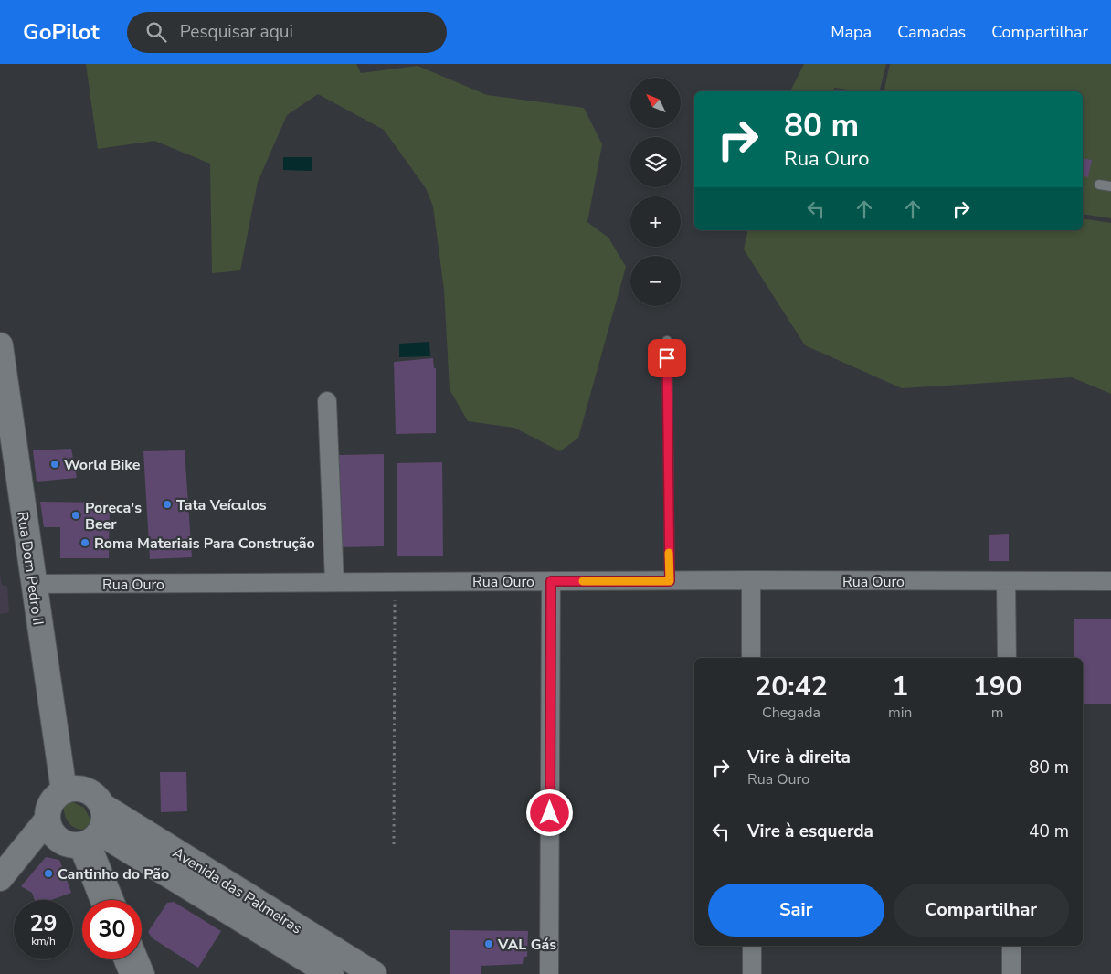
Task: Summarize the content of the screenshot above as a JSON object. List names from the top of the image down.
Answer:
{
  "streets": {
    "street": ["Rua Dom Pedro II", "Rua Ouro", "Avenida das Palmeiras"]
  },
  "crossings": [
    ["Rua Dom Pedro II", "Rua Ouro"],
    ["Rua Dom Pedro II", "Avenida das Palmeiras"]
  ],
  "places": [
    "World Bike",
    "Tata Veículos",
    "Poreca's Beer",
    "Roma Materiais Para Construção",
    "Cantinho do Pão",
    "VAL Gás"
  ],
  "north": "top left",
  "page": {
    "header": "GoPilot",
    "search": "Pesquisar aqui",
    "nav": ["Mapa", "Camadas", "Compartilhar"],
    "map_buttons": ["+", "−"],
    "turn": ["80 m", "Rua Ouro"],
    "eta": [
      "20:42",
      "Chegada",
      "1",
      "min",
      "190",
      "m"
    ],
    "list": [
      {
        "name": "Vire à direita",
        "note": "Rua Ouro",
        "value": "80 m"
      },
      {
        "name": "Vire à esquerda",
        "value": "40 m"
      }
    ],
    "buttons": ["Sair", "Compartilhar"],
    "speed": "29 km/h",
    "limit": "30"
  }
}
